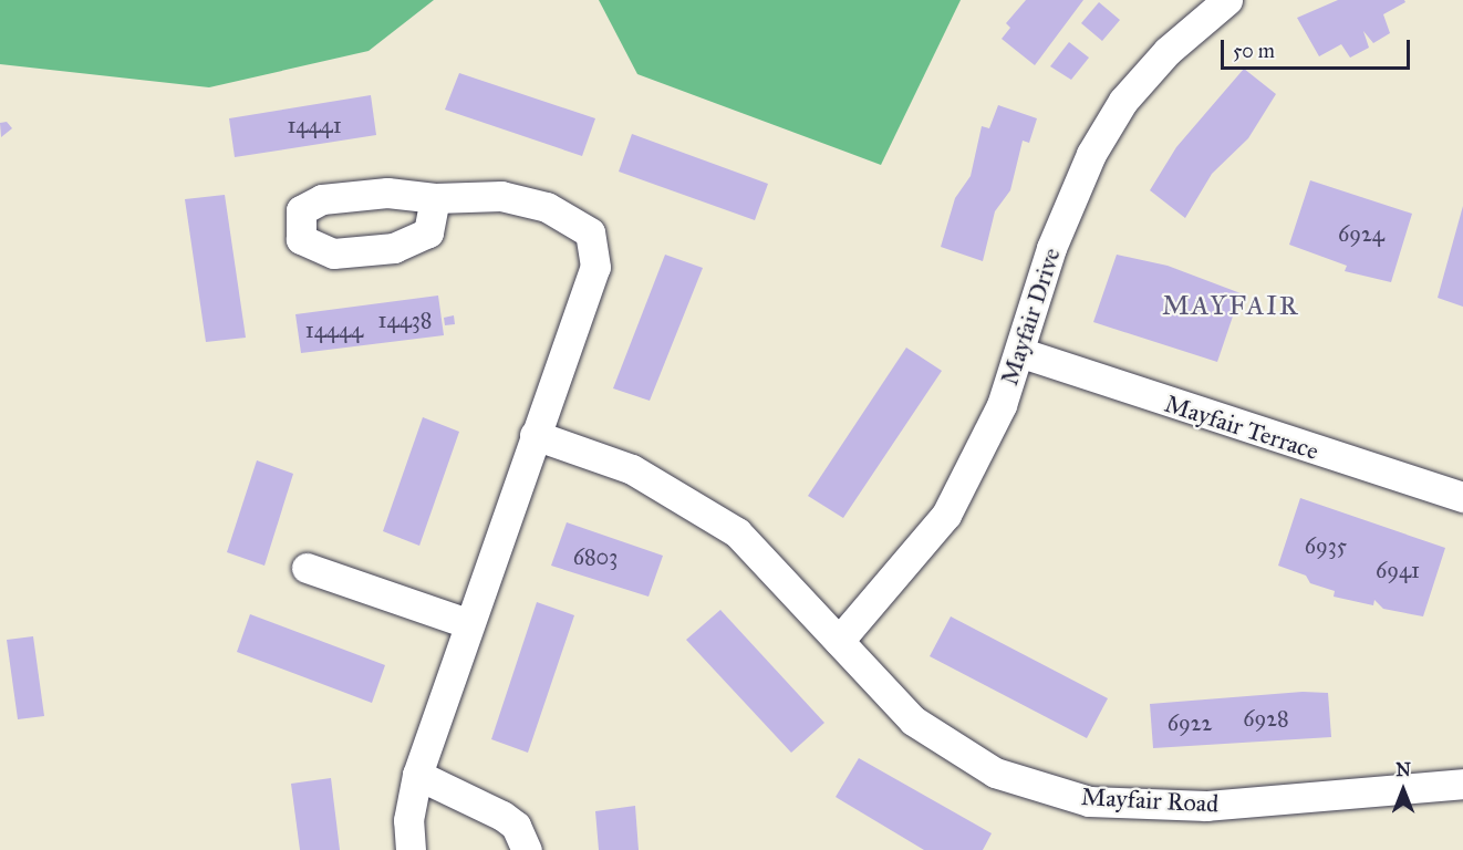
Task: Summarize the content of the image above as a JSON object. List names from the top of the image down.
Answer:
{
  "streets": {
    "street": ["Mayfair Drive", "Mayfair Terrace", "Mayfair Road"]
  },
  "crossings": [
    ["Mayfair Drive", "Mayfair Terrace"],
    ["Mayfair Drive", "Mayfair Road"]
  ],
  "districts": ["MAYFAIR"],
  "house_numbers": [
    "14441",
    "6924",
    "14438",
    "14444",
    "6935",
    "6803",
    "6941",
    "6928",
    "6922"
  ],
  "scale_bar": "50 m",
  "north": "top"
}
